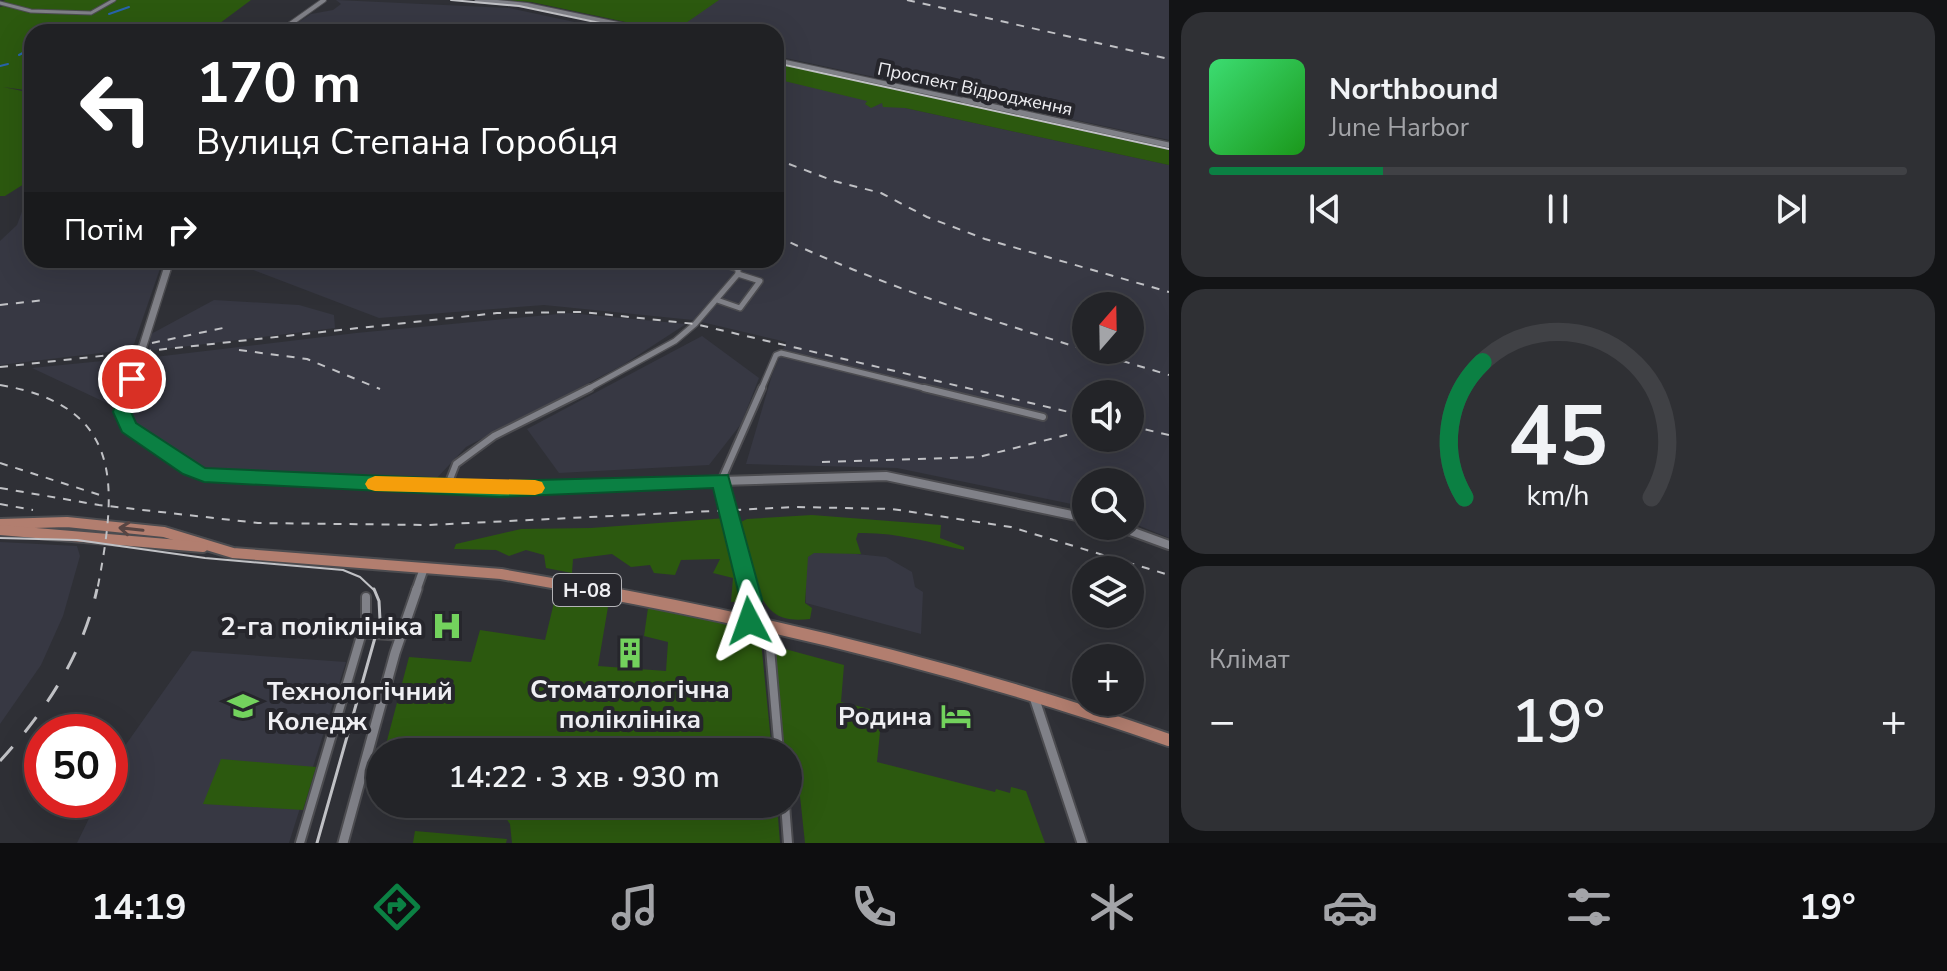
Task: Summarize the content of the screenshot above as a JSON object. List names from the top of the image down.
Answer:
{
  "streets": {
    "main road": ["Н-08"],
    "street": ["Проспект Відродження"]
  },
  "places": {
    "hospital": ["2-га поліклініка"],
    "building": ["Стоматологічна поліклініка"],
    "school or university": ["Технологічний Коледж"],
    "hotel": ["Родина"]
  },
  "north": "top",
  "page": {
    "turn": ["170 m", "Вулиця Степана Горобця"],
    "song": ["Northbound", "June Harbor"],
    "then": "Потім",
    "map_buttons": "+",
    "tile": "Клімат",
    "heat": ["−", "19°", "+"],
    "limit": "50",
    "trip": "14:22 · 3 хв · 930 m",
    "tabs": ["14:19", "19°"],
    "gauge": ["45", "km/h"]
  }
}
